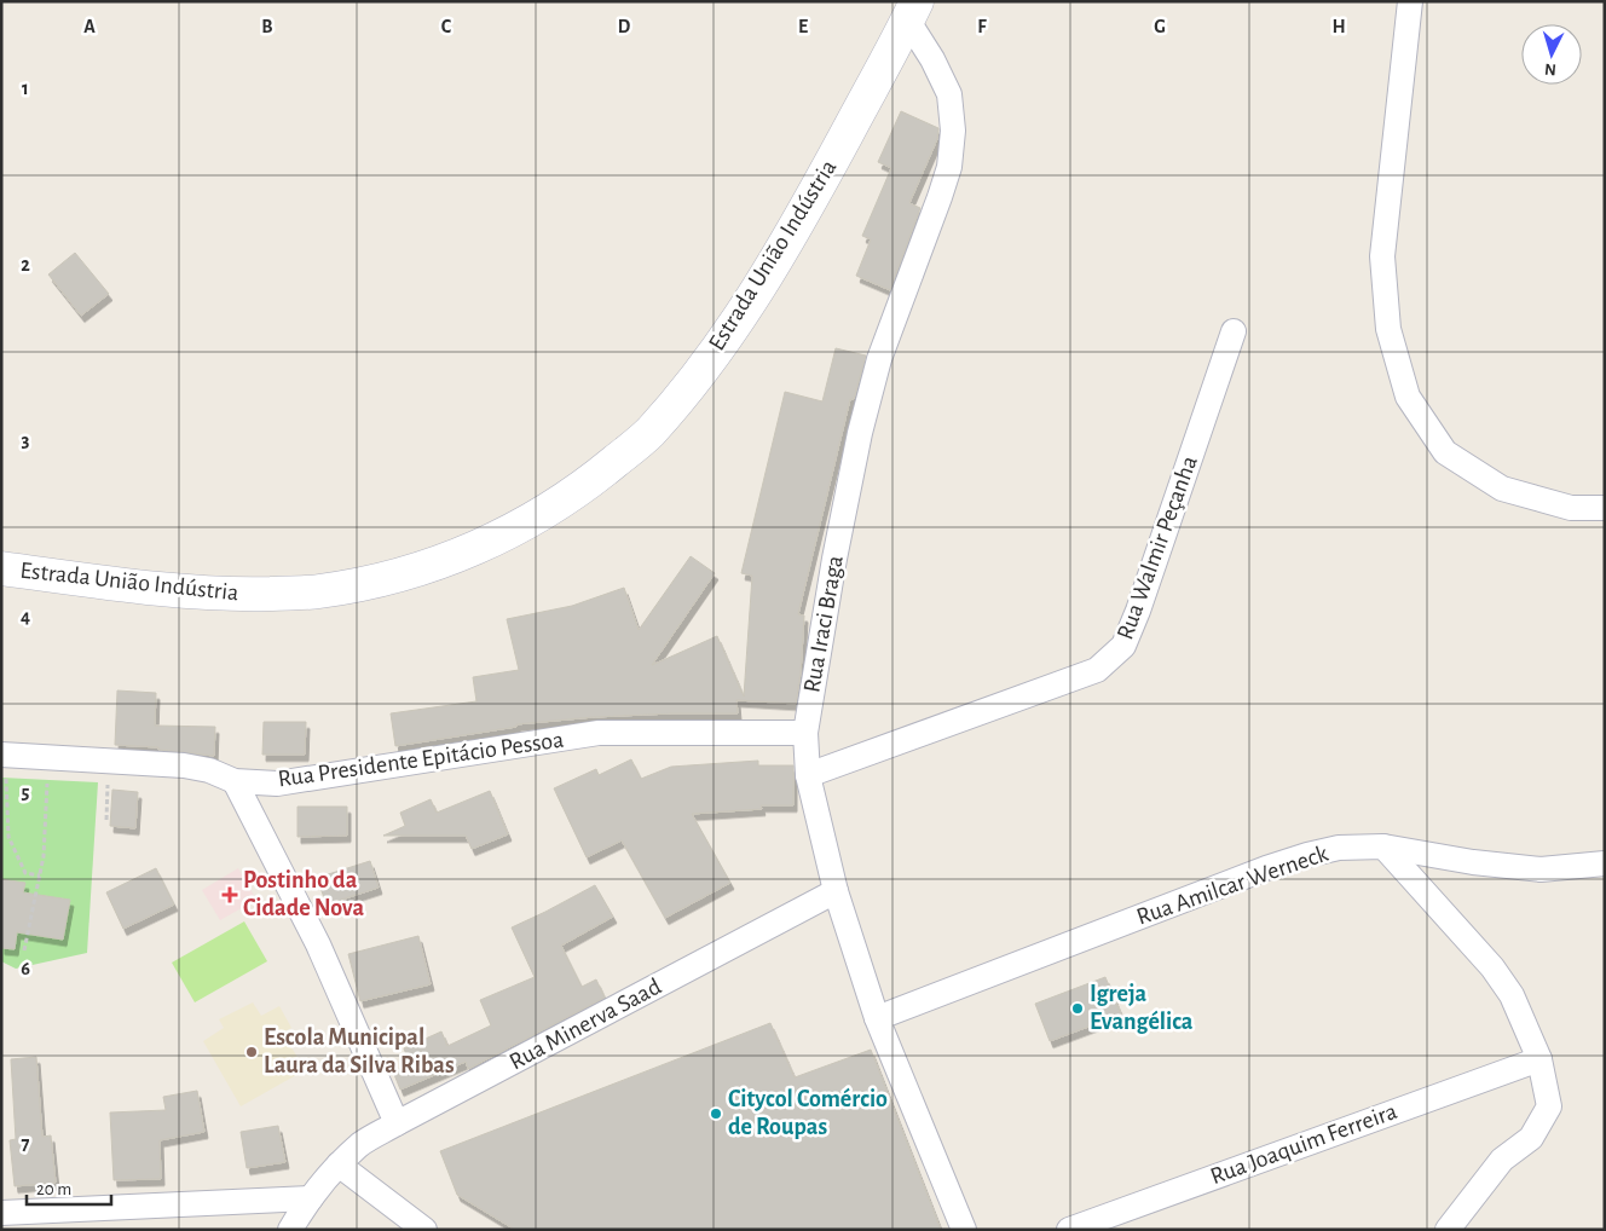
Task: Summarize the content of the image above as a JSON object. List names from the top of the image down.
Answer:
{
  "streets": {
    "main road": ["Estrada União Indústria"],
    "street": [
      "Rua Walmir Peçanha",
      "Rua Iraci Braga",
      "Rua Presidente Epitácio Pessoa",
      "Rua Amilcar Werneck",
      "Rua Minerva Saad",
      "Rua Joaquim Ferreira"
    ]
  },
  "crossings": [
    ["Estrada União Indústria", "Rua Iraci Braga"],
    ["Rua Walmir Peçanha", "Rua Iraci Braga"],
    ["Rua Iraci Braga", "Rua Presidente Epitácio Pessoa"],
    ["Rua Iraci Braga", "Rua Amilcar Werneck"],
    ["Rua Iraci Braga", "Rua Minerva Saad"]
  ],
  "places": {
    "health": ["Postinho da Cidade Nova"],
    "other": ["Igreja Evangélica", "Escola Municipal Laura da Silva Ribas", "Citycol Comércio de Roupas"]
  },
  "scale_bar": "20 m",
  "north": "bottom",
  "grid": {
    "columns": [
      "A",
      "B",
      "C",
      "D",
      "E",
      "F",
      "G",
      "H"
    ],
    "rows": [
      "1",
      "2",
      "3",
      "4",
      "5",
      "6",
      "7"
    ]
  }
}
